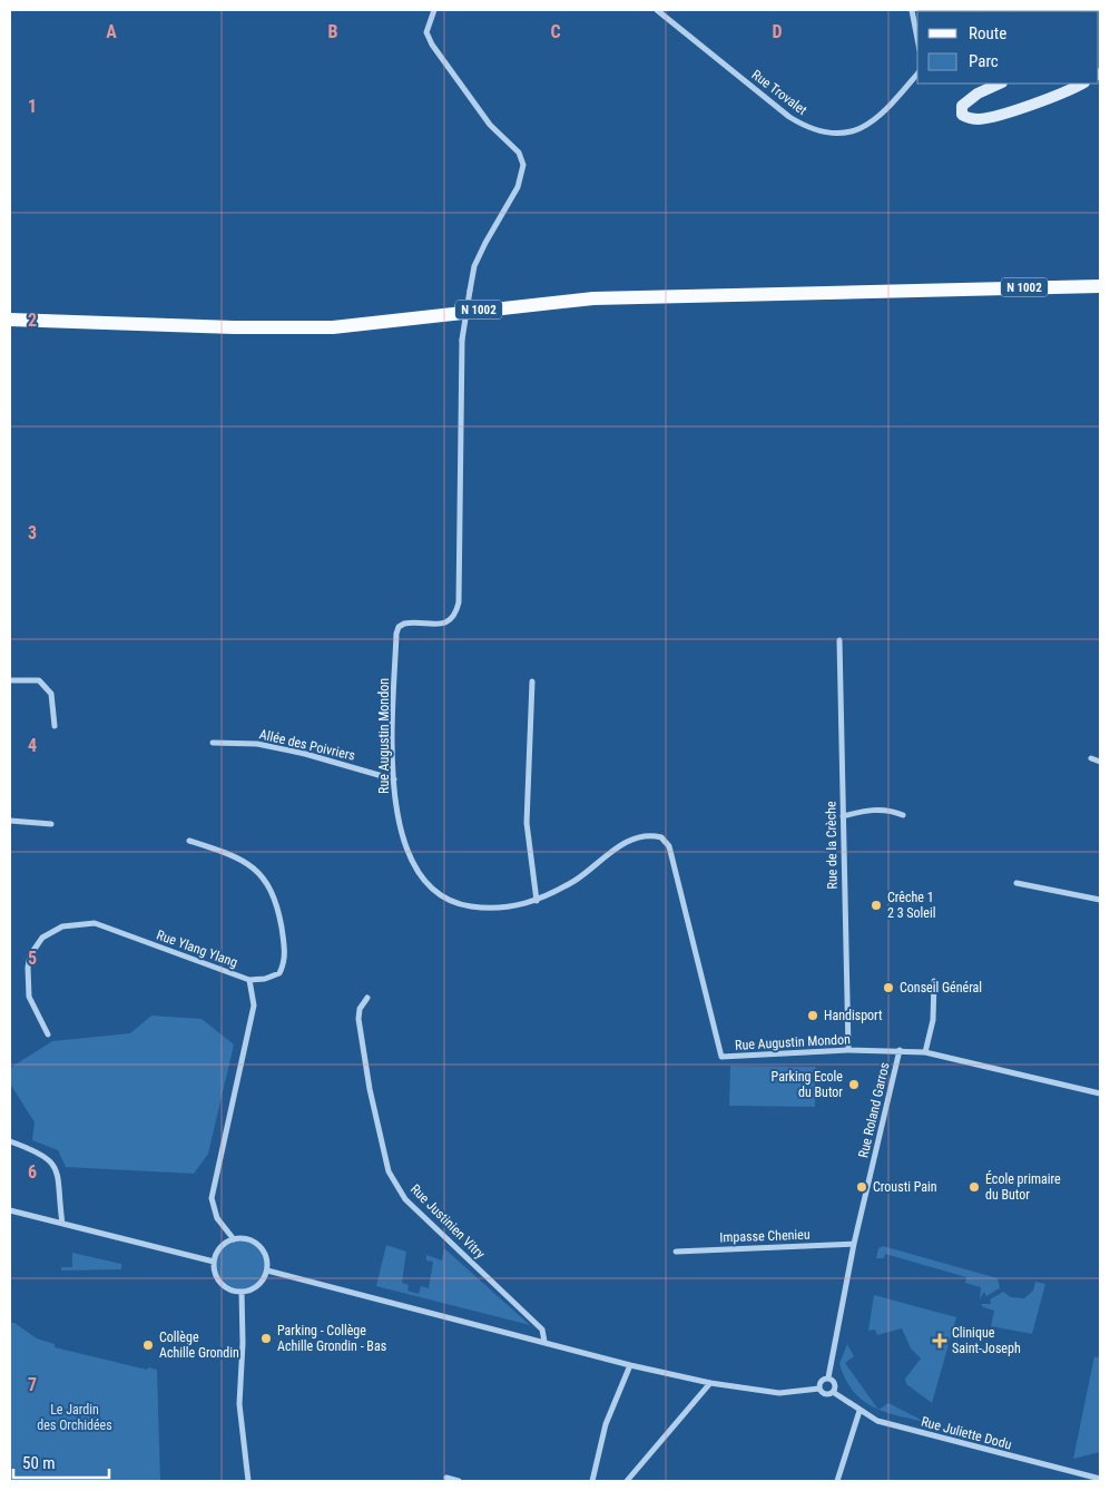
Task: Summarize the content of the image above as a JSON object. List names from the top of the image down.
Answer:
{
  "streets": {
    "main road": ["N 1002"],
    "street": [
      "Rue Trovalet",
      "Rue Augustin Mondon",
      "Allée des Poivriers",
      "Rue de la Crèche",
      "Rue Ylang Ylang",
      "Rue Roland Garros",
      "Rue Justinien Vitry",
      "Impasse Chenieu",
      "Rue Juliette Dodu"
    ]
  },
  "crossings": [
    ["Rue Augustin Mondon", "Allée des Poivriers"],
    ["Rue Augustin Mondon", "Rue de la Crèche"],
    ["Rue Augustin Mondon", "Rue Roland Garros"],
    ["Rue Roland Garros", "Impasse Chenieu"],
    ["Rue Roland Garros", "Rue Juliette Dodu"]
  ],
  "parks": ["Le Jardin des Orchidées"],
  "places": {
    "other": [
      "Crêche 1 2 3 Soleil",
      "Conseil Général",
      "Handisport",
      "Parking Ecole du Butor",
      "Crousti Pain",
      "École primaire du Butor",
      "Parking - Collège Achille Grondin - Bas",
      "Collège Achille Grondin"
    ],
    "health": ["Clinique Saint-Joseph"]
  },
  "legend": ["Route", "Parc"],
  "scale_bar": "50 m",
  "grid": {
    "columns": [
      "A",
      "B",
      "C",
      "D"
    ],
    "rows": [
      "1",
      "2",
      "3",
      "4",
      "5",
      "6",
      "7"
    ]
  }
}
